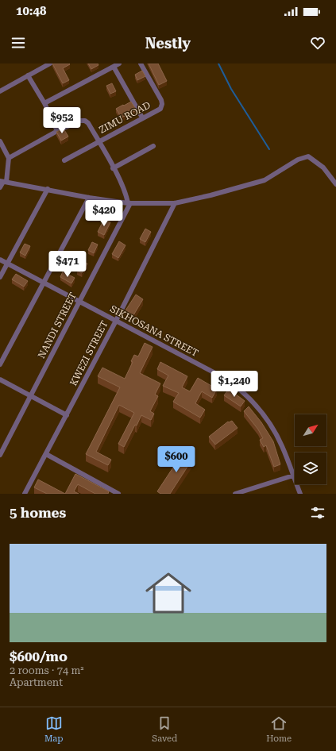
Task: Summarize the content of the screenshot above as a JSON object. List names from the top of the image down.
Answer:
{
  "streets": {
    "street": [
      "ZIMU ROAD",
      "NANDI STREET",
      "SIKHOSANA STREET",
      "KWEZI STREET"
    ]
  },
  "crossings": [
    ["NANDI STREET", "SIKHOSANA STREET"],
    ["SIKHOSANA STREET", "KWEZI STREET"]
  ],
  "north": "top right",
  "page": {
    "status": "10:48",
    "header": "Nestly",
    "price": [
      "$952",
      "$420",
      "$471",
      "$1,240",
      "$600"
    ],
    "heading": "5 homes",
    "list": [
      {
        "name": "$600/mo",
        "note": "2 rooms · 74 m² · Apartment"
      }
    ],
    "tabs": ["Map", "Saved", "Home"]
  }
}
